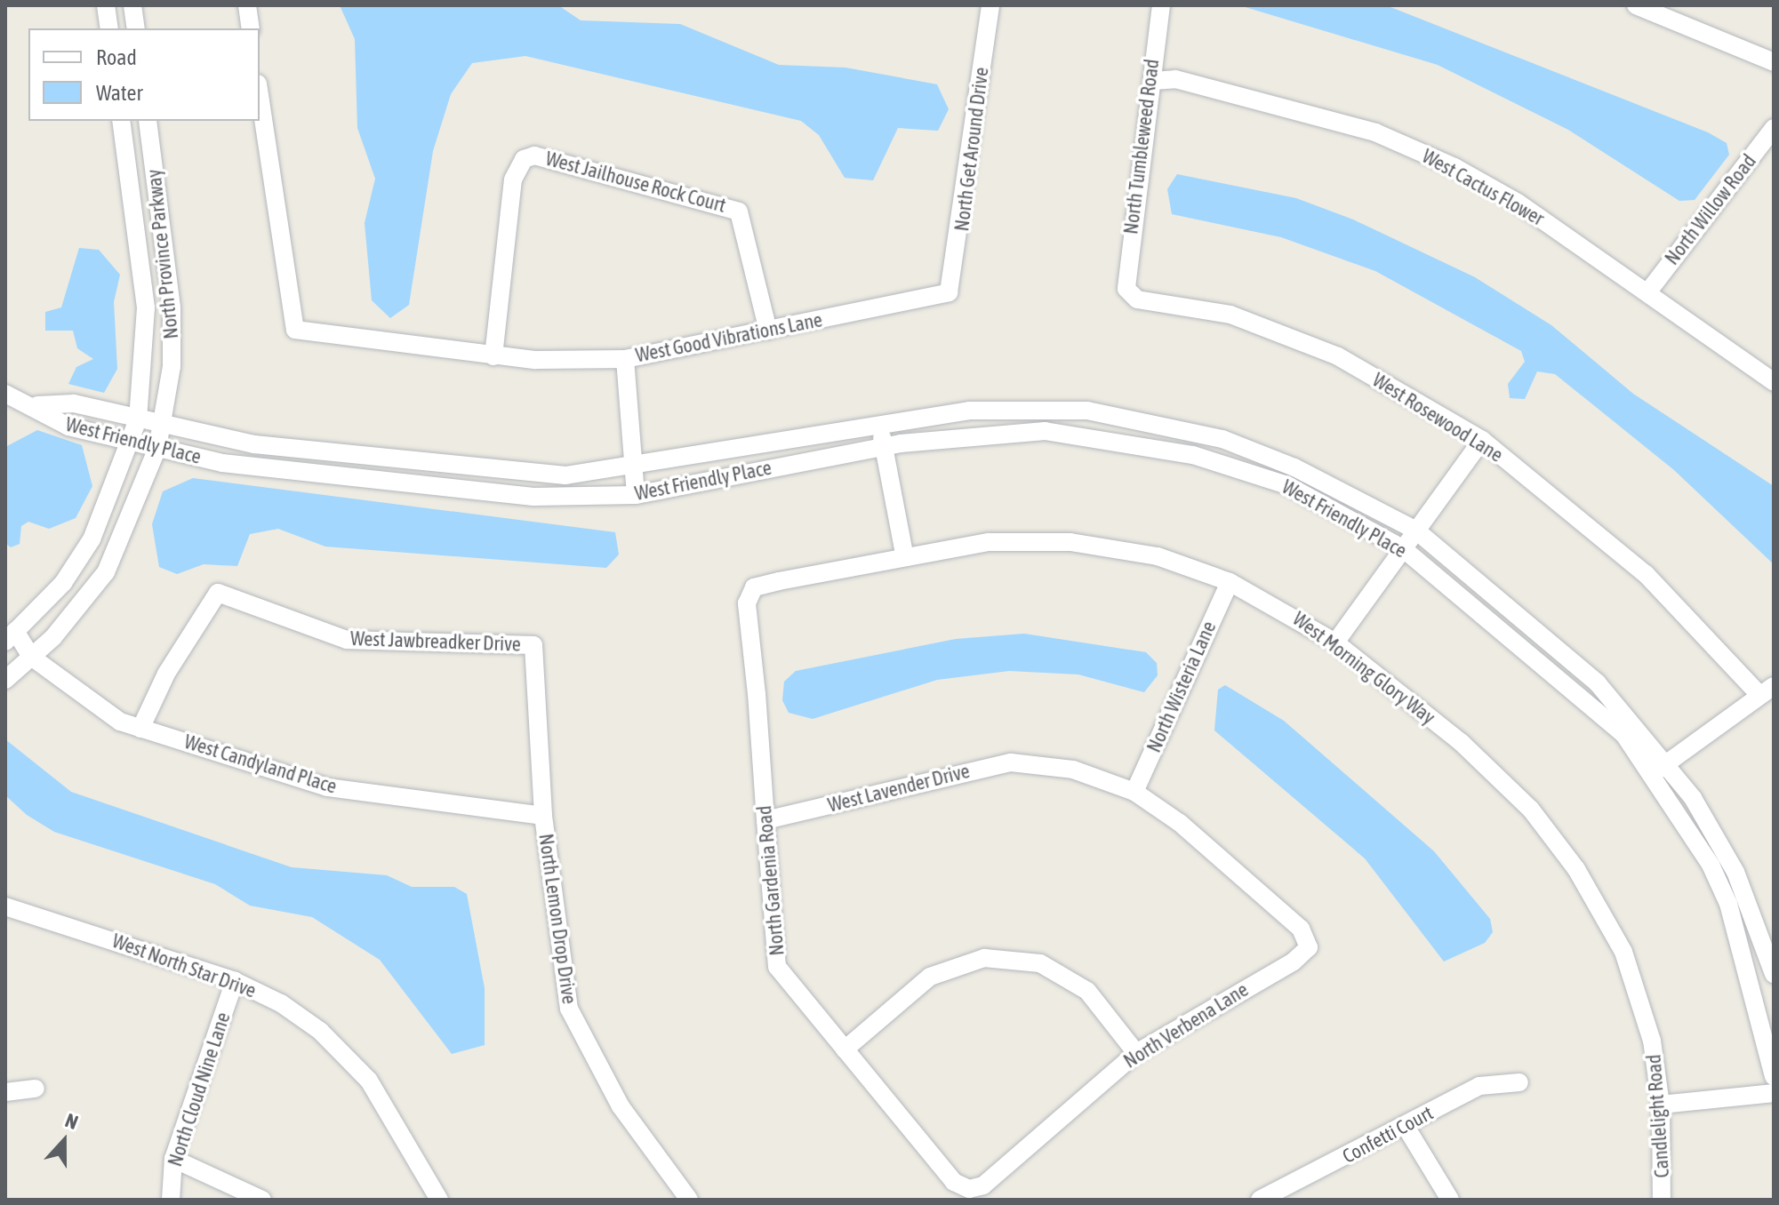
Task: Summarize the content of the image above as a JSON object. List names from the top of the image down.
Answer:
{
  "streets": {
    "street": [
      "North Tumbleweed Road",
      "North Get Around Drive",
      "West Jailhouse Rock Court",
      "West Cactus Flower",
      "North Willow Road",
      "North Province Parkway",
      "West Good Vibrations Lane",
      "West Rosewood Lane",
      "West Friendly Place",
      "West Jawbreadker Drive",
      "West Morning Glory Way",
      "North Wisteria Lane",
      "West Candyland Place",
      "West Lavender Drive",
      "North Gardenia Road",
      "North Lemon Drop Drive",
      "West North Star Drive",
      "North Verbena Lane",
      "North Cloud Nine Lane",
      "Candlelight Road",
      "Confetti Court"
    ]
  },
  "crossings": [
    ["North Tumbleweed Road", "West Cactus Flower"],
    ["North Tumbleweed Road", "West Rosewood Lane"],
    ["North Get Around Drive", "West Good Vibrations Lane"],
    ["West Jailhouse Rock Court", "West Good Vibrations Lane"],
    ["West Cactus Flower", "North Willow Road"],
    ["North Province Parkway", "West Friendly Place"],
    ["North Province Parkway", "West Candyland Place"],
    ["West Jawbreadker Drive", "West Candyland Place"],
    ["West Jawbreadker Drive", "North Lemon Drop Drive"],
    ["West Morning Glory Way", "North Wisteria Lane"],
    ["West Morning Glory Way", "North Gardenia Road"],
    ["West Morning Glory Way", "Candlelight Road"],
    ["North Wisteria Lane", "West Lavender Drive"],
    ["West Candyland Place", "North Lemon Drop Drive"],
    ["West Lavender Drive", "North Gardenia Road"],
    ["West Lavender Drive", "North Verbena Lane"],
    ["North Gardenia Road", "North Verbena Lane"],
    ["West North Star Drive", "North Cloud Nine Lane"]
  ],
  "legend": ["Road", "Water"],
  "north": "top"
}
